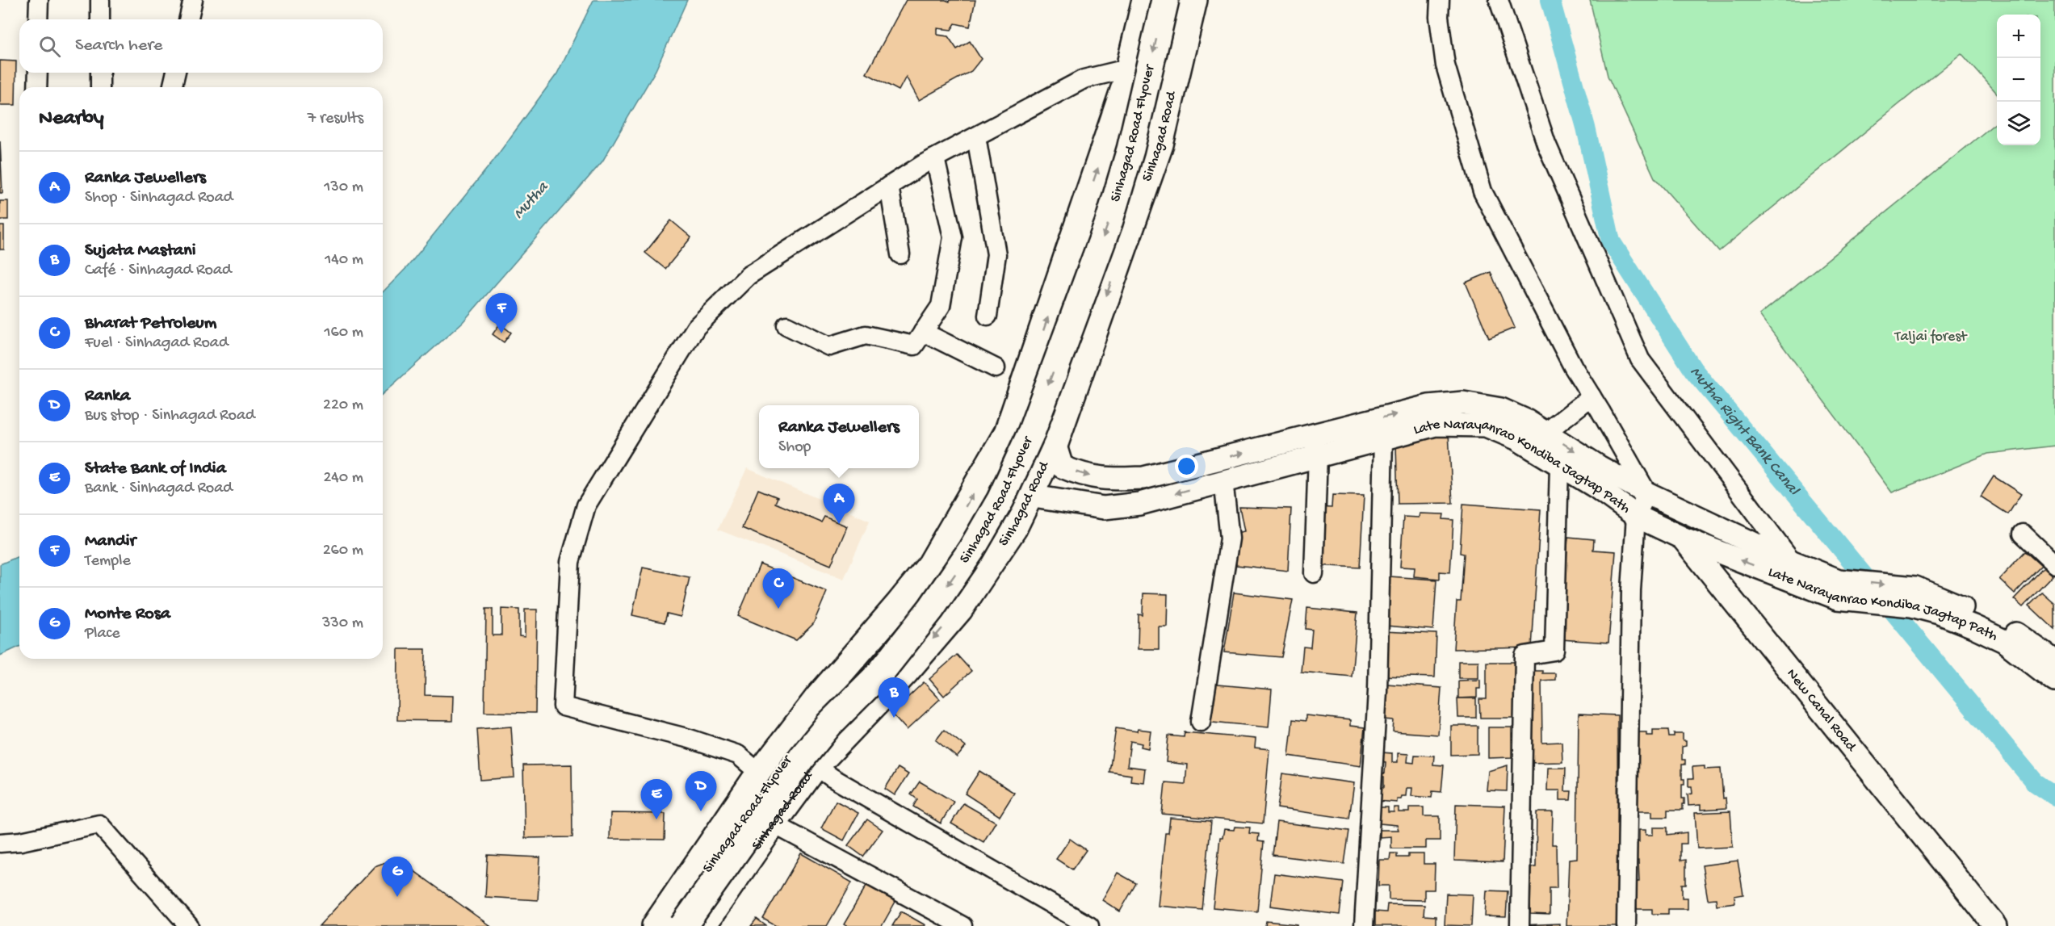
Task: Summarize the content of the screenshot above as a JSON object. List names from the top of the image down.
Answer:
{
  "streets": {
    "main road": ["Sinhagad Road Flyover", "Sinhagad Road"],
    "street": ["Late Narayanrao Kondiba Jagtap Path", "New Canal Road"]
  },
  "crossings": [
    ["Sinhagad Road", "Late Narayanrao Kondiba Jagtap Path"],
    ["Late Narayanrao Kondiba Jagtap Path", "New Canal Road"]
  ],
  "water": ["Mutha", "Mutha Right Bank Canal"],
  "parks": ["Taljai forest"],
  "page": {
    "map_buttons": ["+", "−"],
    "search": "Search here",
    "heading": ["Nearby", "7 results"],
    "list": [
      {
        "mark": "A",
        "name": "Ranka Jewellers",
        "note": "Shop · Sinhagad Road",
        "value": "130 m"
      },
      {
        "mark": "B",
        "name": "Sujata Mastani",
        "note": "Café · Sinhagad Road",
        "value": "140 m"
      },
      {
        "mark": "C",
        "name": "Bharat Petroleum",
        "note": "Fuel · Sinhagad Road",
        "value": "160 m"
      },
      {
        "mark": "D",
        "name": "Ranka",
        "note": "Bus stop · Sinhagad Road",
        "value": "220 m"
      },
      {
        "mark": "E",
        "name": "State Bank of India",
        "note": "Bank · Sinhagad Road",
        "value": "240 m"
      },
      {
        "mark": "F",
        "name": "Mandir",
        "note": "Temple",
        "value": "260 m"
      },
      {
        "mark": "G",
        "name": "Monte Rosa",
        "note": "Place",
        "value": "330 m"
      }
    ],
    "pins": [
      "F",
      "A",
      "C",
      "B",
      "D",
      "E",
      "G"
    ],
    "popup": ["Ranka Jewellers", "Shop"]
  }
}
